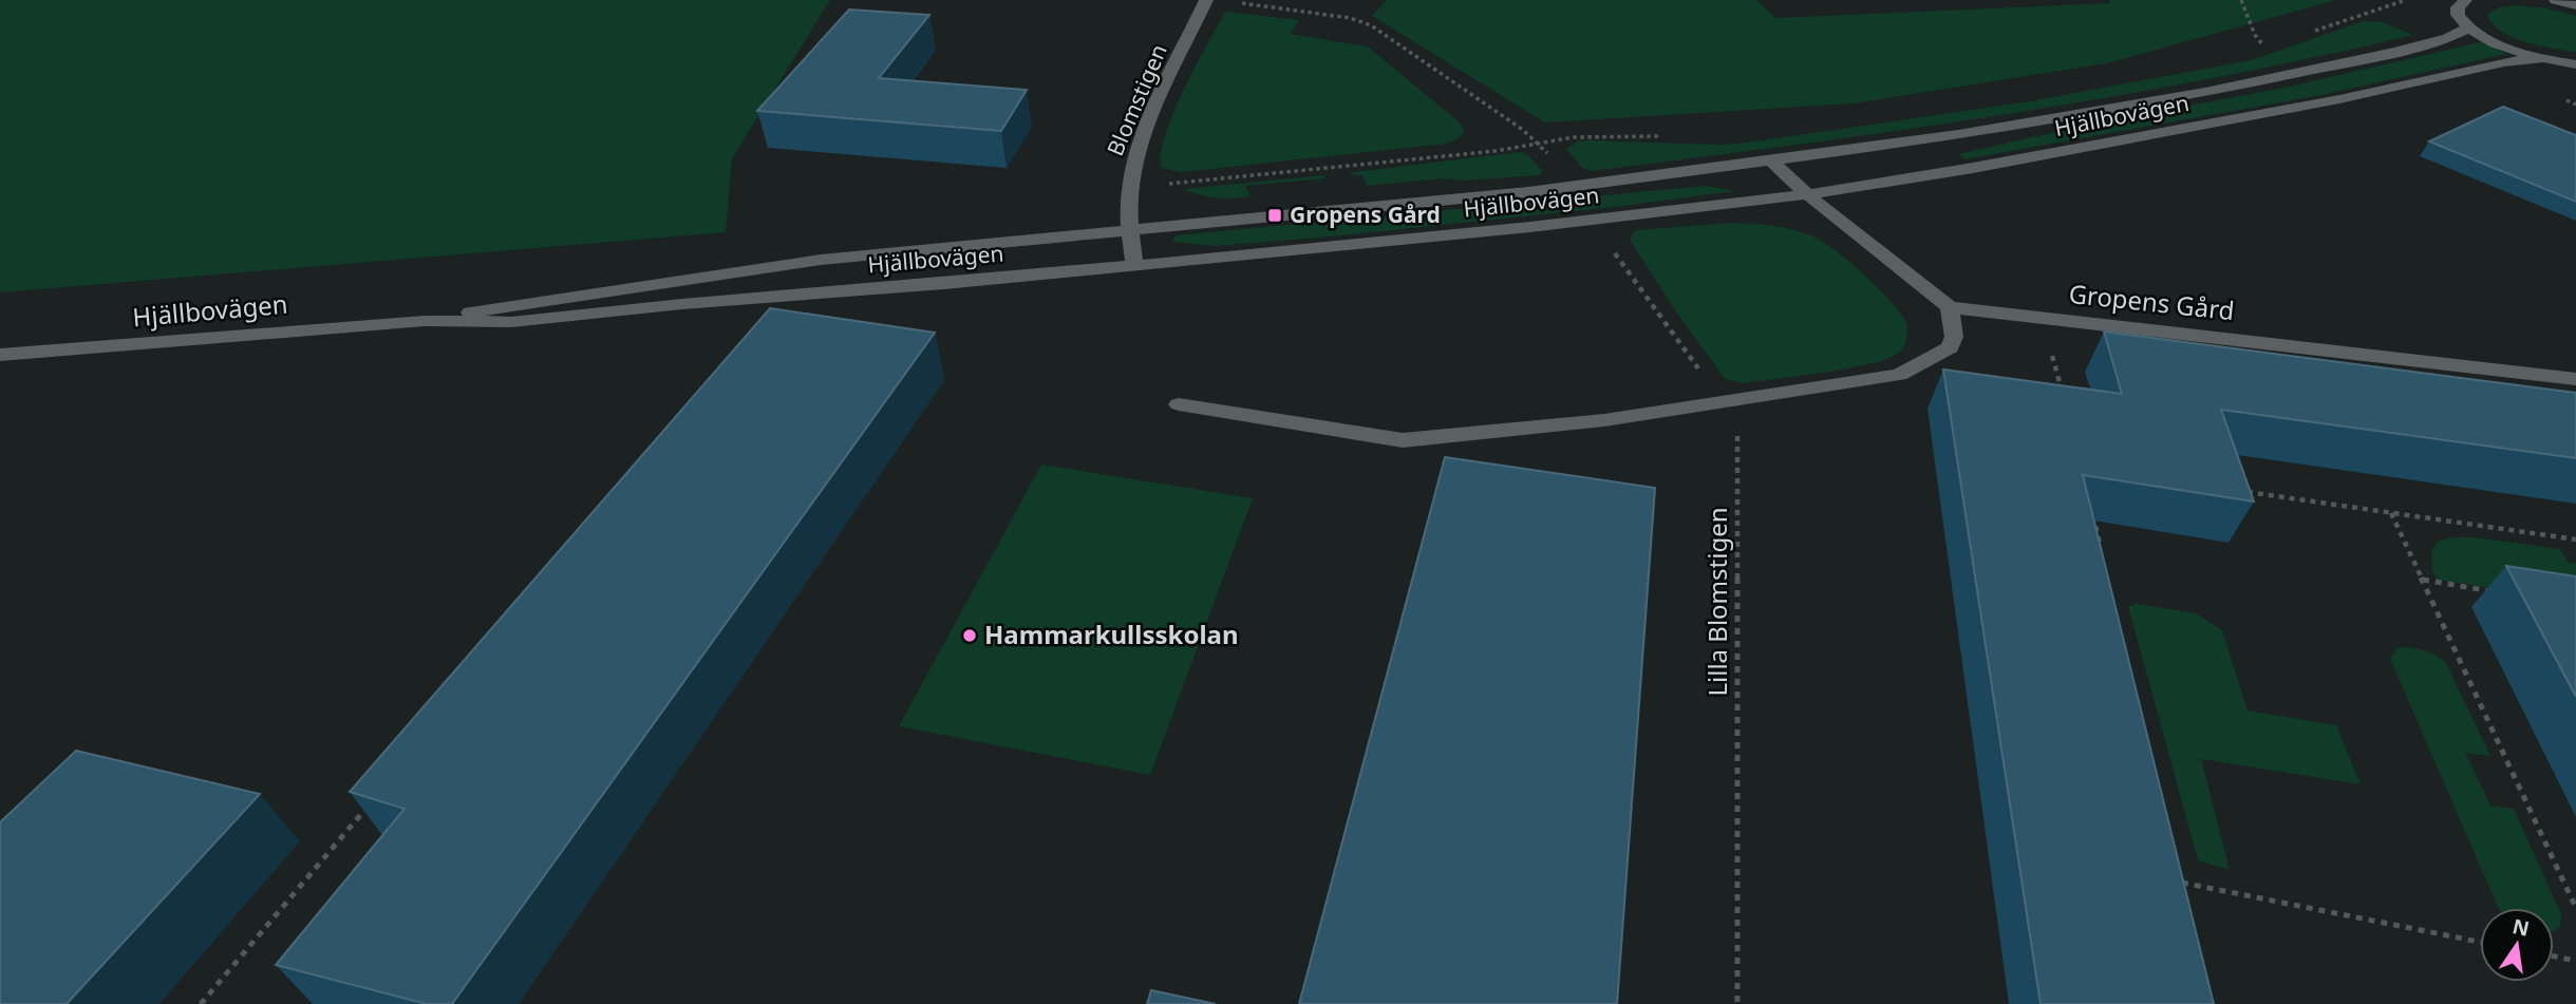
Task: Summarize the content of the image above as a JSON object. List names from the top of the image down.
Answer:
{
  "streets": {
    "street": ["Blomstigen", "Hjällbovägen", "Gropens Gård"],
    "path": ["Lilla Blomstigen"]
  },
  "crossings": [
    ["Blomstigen", "Hjällbovägen"]
  ],
  "places": {
    "transit": ["Gropens Gård"],
    "other": ["Hammarkullsskolan"]
  },
  "north": "top"
}
